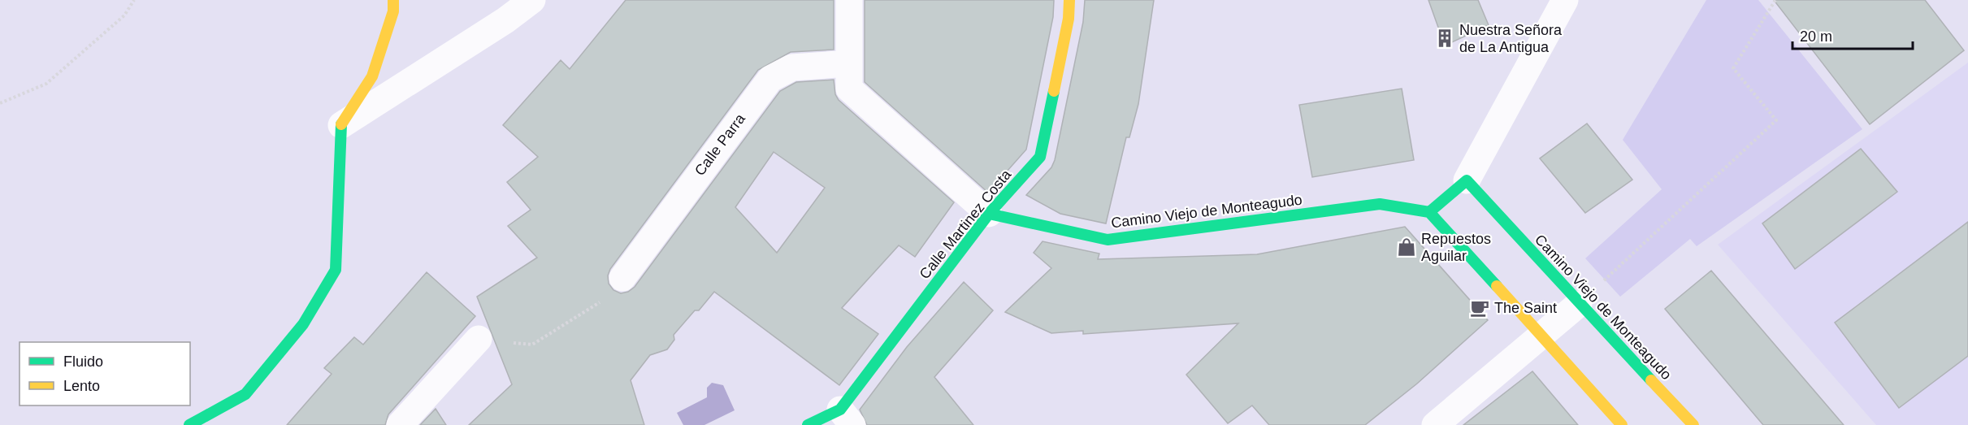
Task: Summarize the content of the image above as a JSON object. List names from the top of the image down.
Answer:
{
  "streets": {
    "street": ["Calle Parra", "Camino Viejo de Monteagudo", "Calle Martinez Costa"]
  },
  "crossings": [
    ["Camino Viejo de Monteagudo", "Calle Martinez Costa"]
  ],
  "places": {
    "building": ["Nuestra Señora de La Antigua"],
    "shop": ["Repuestos Aguilar"],
    "cafe": ["The Saint"]
  },
  "legend": ["Fluido", "Lento"],
  "scale_bar": "20 m"
}
